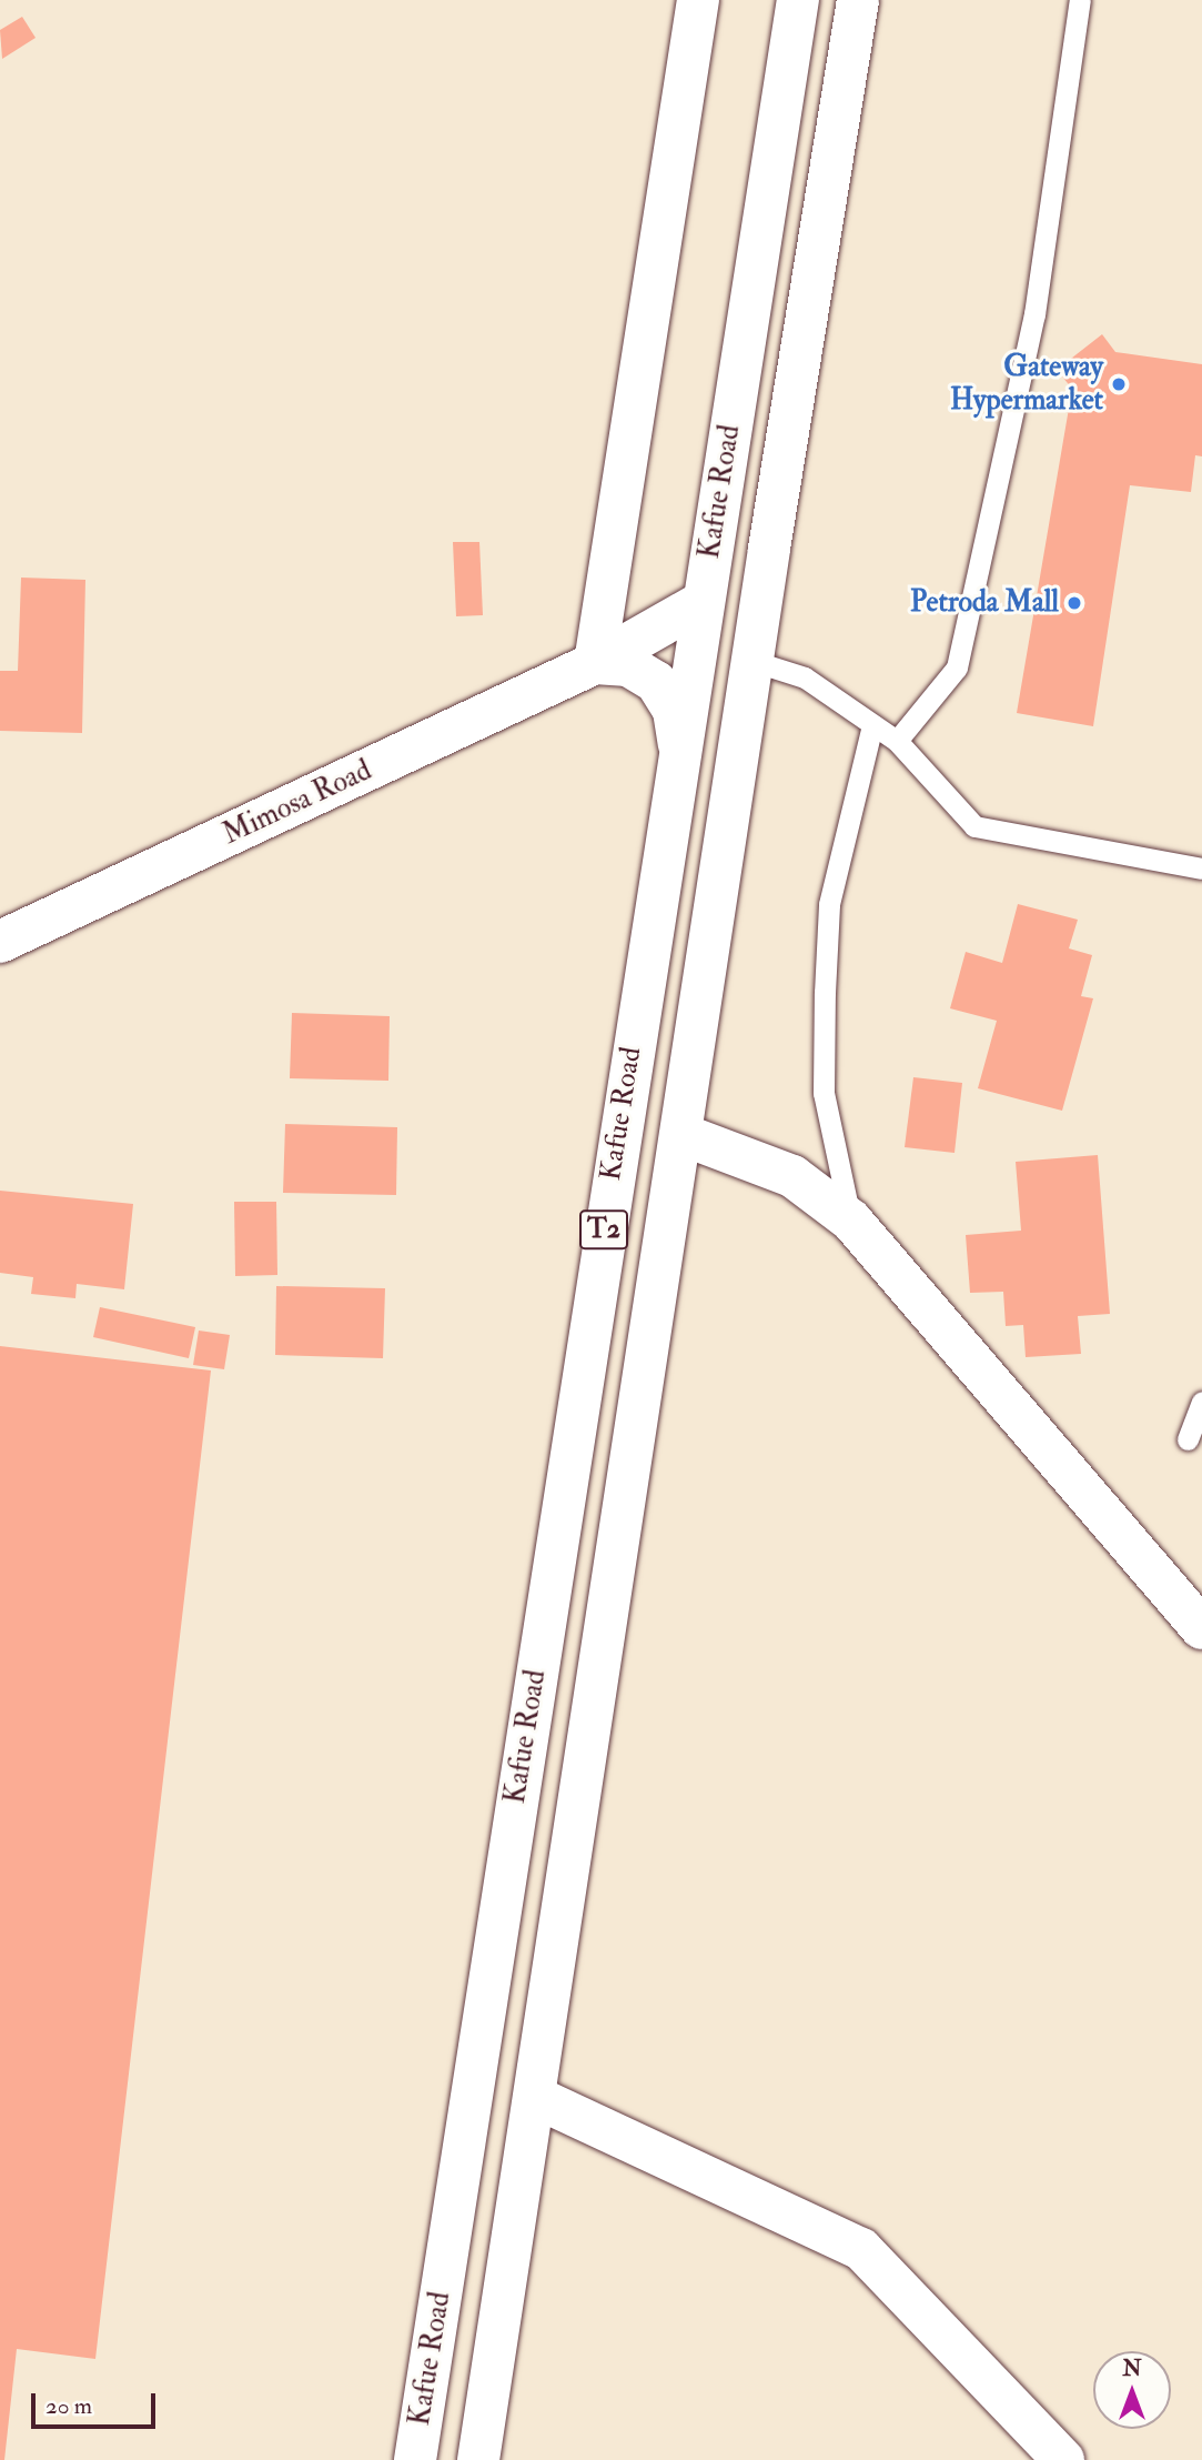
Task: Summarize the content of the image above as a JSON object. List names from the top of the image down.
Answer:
{
  "streets": {
    "main road": ["Kafue Road", "Mimosa Road", "T2"]
  },
  "crossings": [
    ["Kafue Road", "Mimosa Road"]
  ],
  "places": ["Gateway Hypermarket", "Petroda Mall"],
  "scale_bar": "20 m",
  "north": "top"
}
